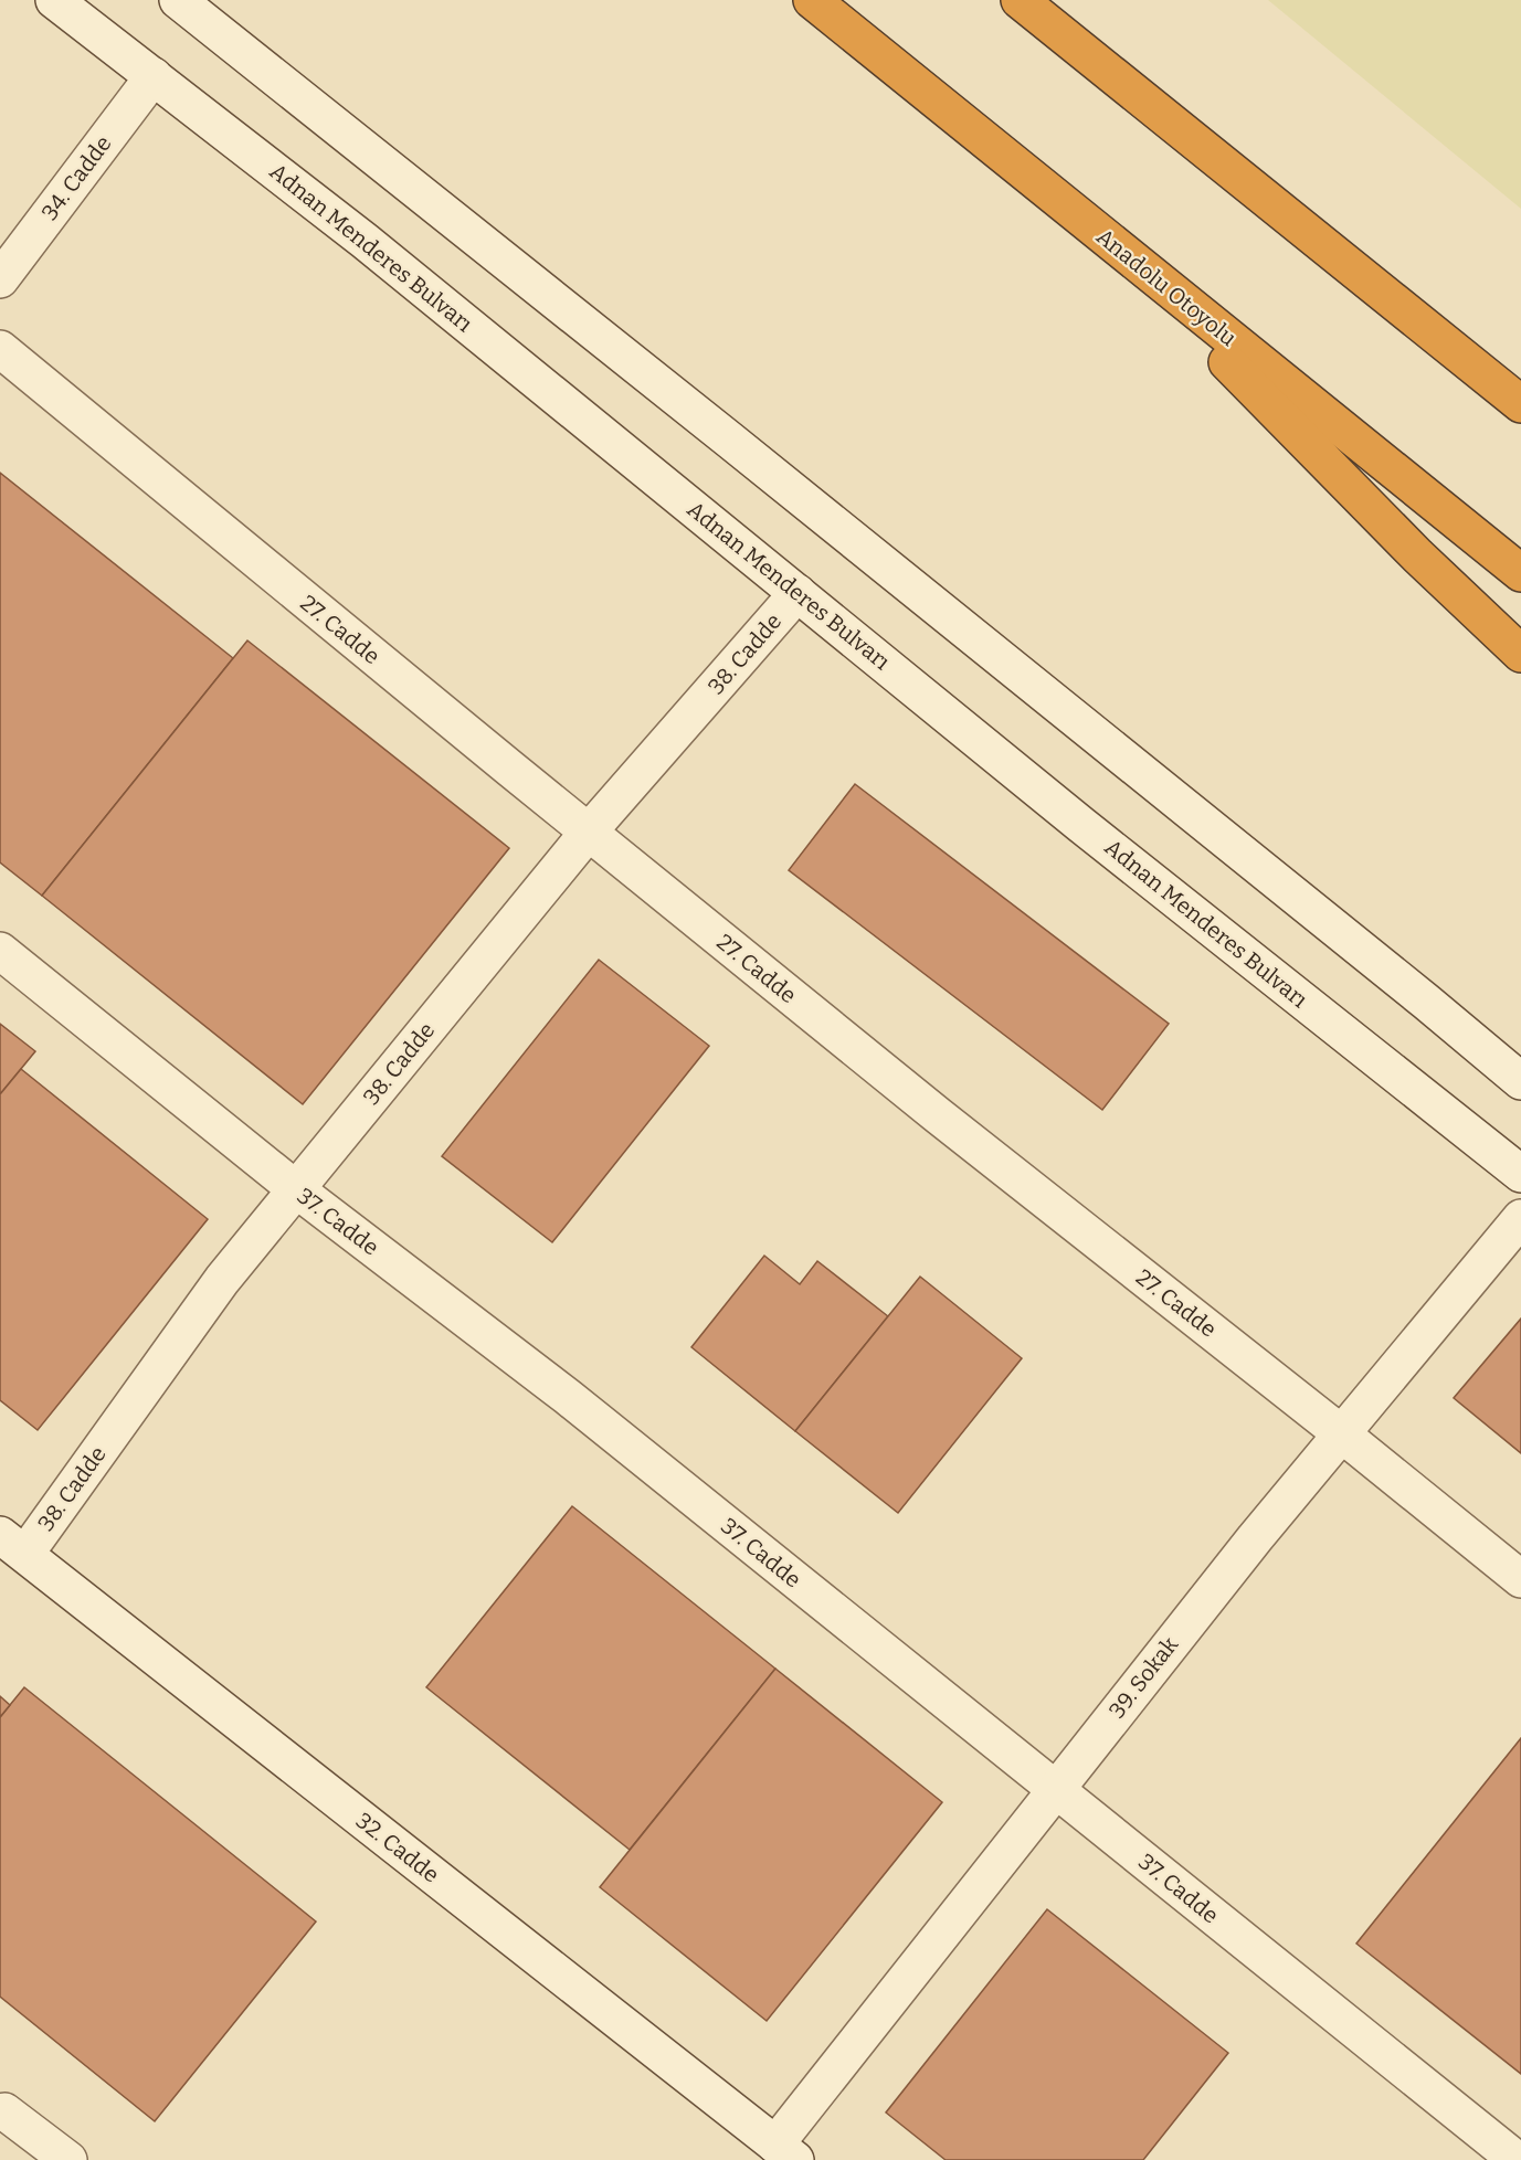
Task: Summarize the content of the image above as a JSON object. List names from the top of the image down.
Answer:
{
  "streets": {
    "highway": ["Anadolu Otoyolu"],
    "street": [
      "34. Cadde",
      "Adnan Menderes Bulvarı",
      "27. Cadde",
      "38. Cadde",
      "37. Cadde",
      "39. Sokak",
      "32. Cadde"
    ]
  },
  "crossings": [
    ["34. Cadde", "Adnan Menderes Bulvarı"],
    ["Adnan Menderes Bulvarı", "38. Cadde"],
    ["27. Cadde", "38. Cadde"],
    ["27. Cadde", "39. Sokak"],
    ["38. Cadde", "37. Cadde"],
    ["38. Cadde", "32. Cadde"],
    ["37. Cadde", "39. Sokak"],
    ["39. Sokak", "32. Cadde"]
  ]
}
